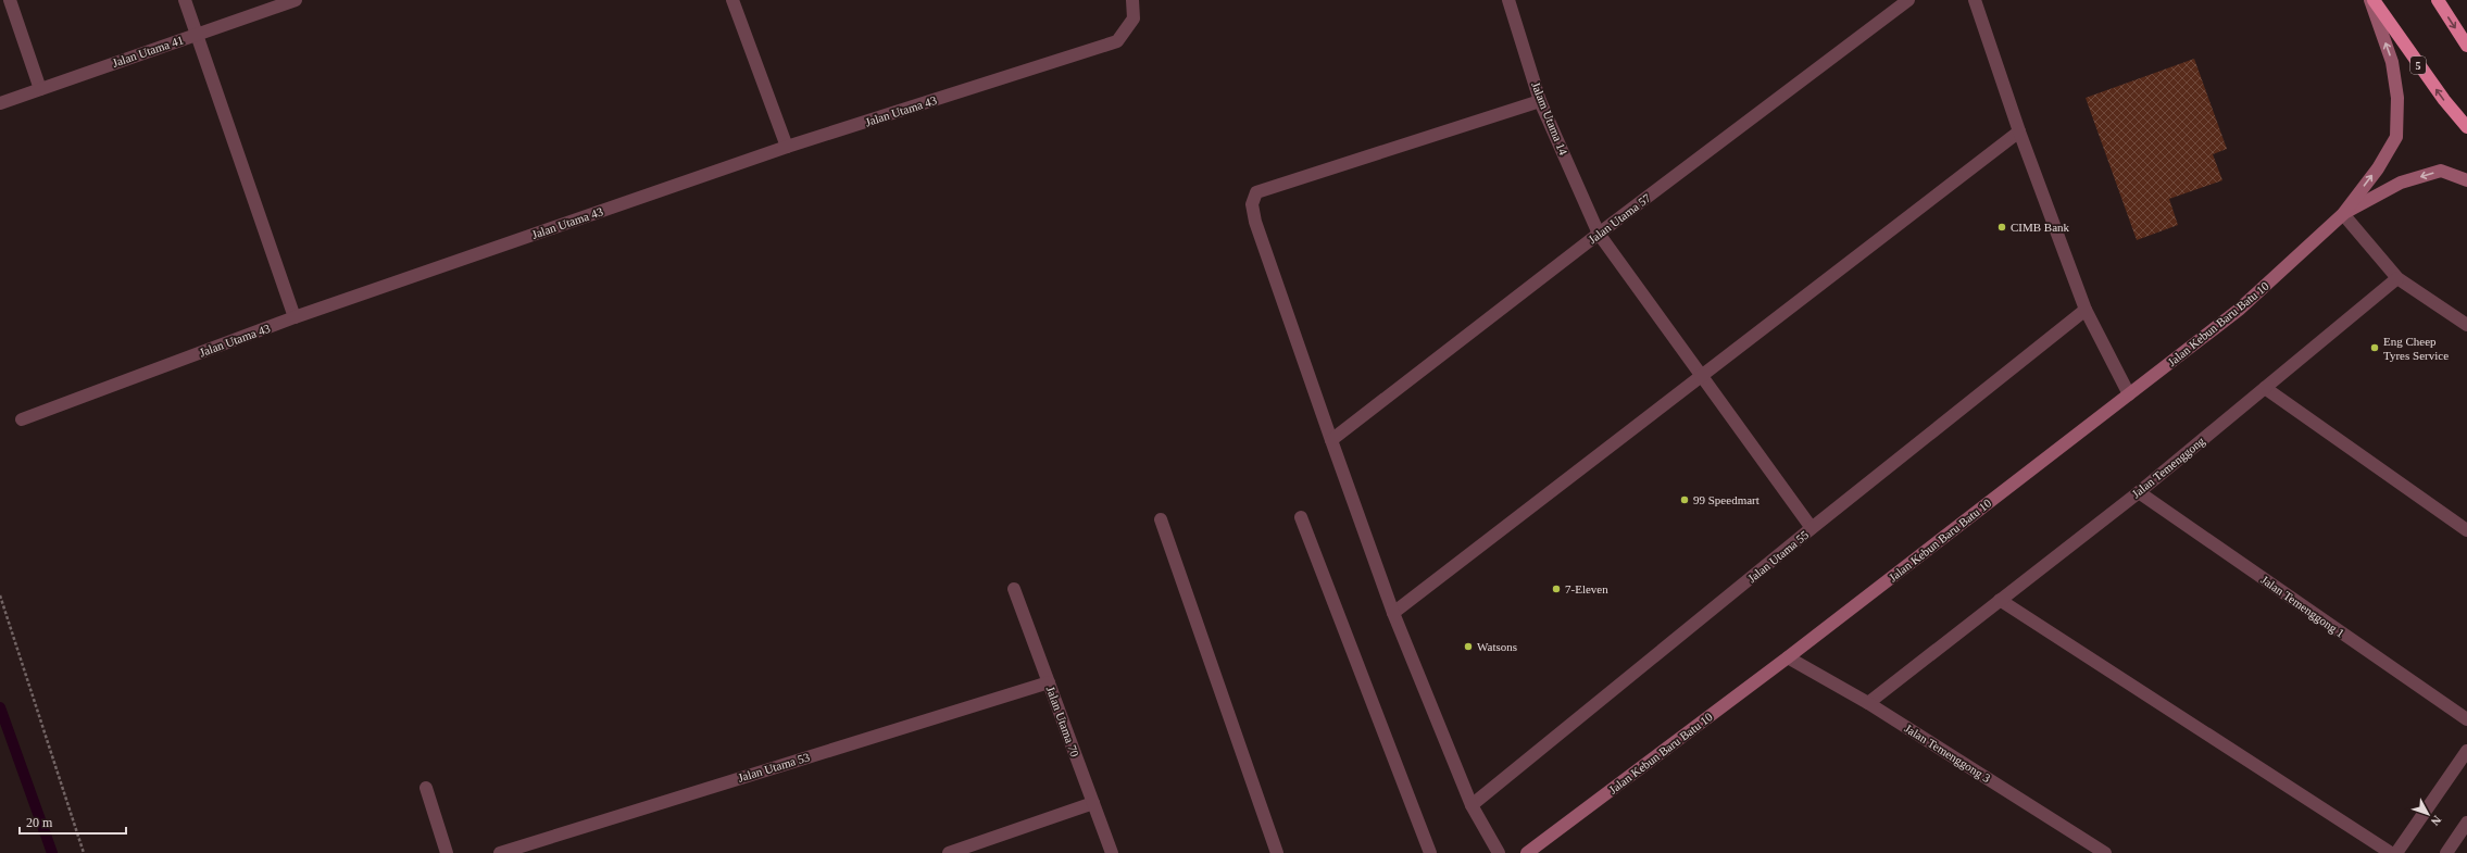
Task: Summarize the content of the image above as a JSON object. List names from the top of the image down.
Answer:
{
  "streets": {
    "highway": ["5"],
    "street": [
      "Jalan Utama 41",
      "Jalan Utama 43",
      "Jalam Utama 14",
      "Jalan Utama 57",
      "Jalan Kebun Baru Batu 10",
      "Jalan Temenggong",
      "Jalan Utama 55",
      "Jalan Temenggong 1",
      "Jalan Utama 70",
      "Jalan Temenggong 3",
      "Jalan Utama 53"
    ]
  },
  "crossings": [
    ["Jalam Utama 14", "Jalan Utama 57"],
    ["Jalam Utama 14", "Jalan Utama 55"],
    ["Jalan Kebun Baru Batu 10", "Jalan Temenggong 3"],
    ["Jalan Temenggong", "Jalan Temenggong 1"],
    ["Jalan Temenggong", "Jalan Temenggong 3"],
    ["Jalan Utama 70", "Jalan Utama 53"]
  ],
  "places": [
    "CIMB Bank",
    "Eng Cheep Tyres Service",
    "99 Speedmart",
    "7-Eleven",
    "Watsons"
  ],
  "scale_bar": "20 m",
  "north": "bottom right"
}
